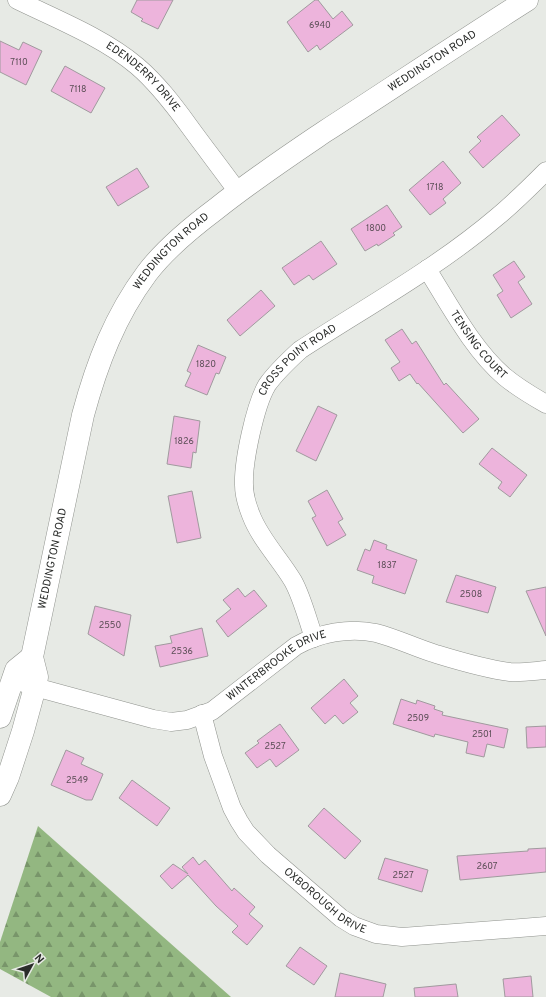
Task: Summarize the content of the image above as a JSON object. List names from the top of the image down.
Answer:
{
  "streets": {
    "main road": ["WEDDINGTON ROAD"],
    "street": [
      "EDENDERRY DRIVE",
      "TENSING COURT",
      "CROSS POINT ROAD",
      "WINTERBROOKE DRIVE",
      "OXBOROUGH DRIVE"
    ]
  },
  "crossings": [
    ["WEDDINGTON ROAD", "EDENDERRY DRIVE"],
    ["WEDDINGTON ROAD", "WINTERBROOKE DRIVE"],
    ["TENSING COURT", "CROSS POINT ROAD"],
    ["CROSS POINT ROAD", "WINTERBROOKE DRIVE"],
    ["WINTERBROOKE DRIVE", "OXBOROUGH DRIVE"]
  ],
  "house_numbers": [
    "6940",
    "7110",
    "7118",
    "1718",
    "1800",
    "1820",
    "1826",
    "1837",
    "2508",
    "2550",
    "2536",
    "2509",
    "2501",
    "2527",
    "2549",
    "2607",
    "2527"
  ],
  "north": "top right"
}
